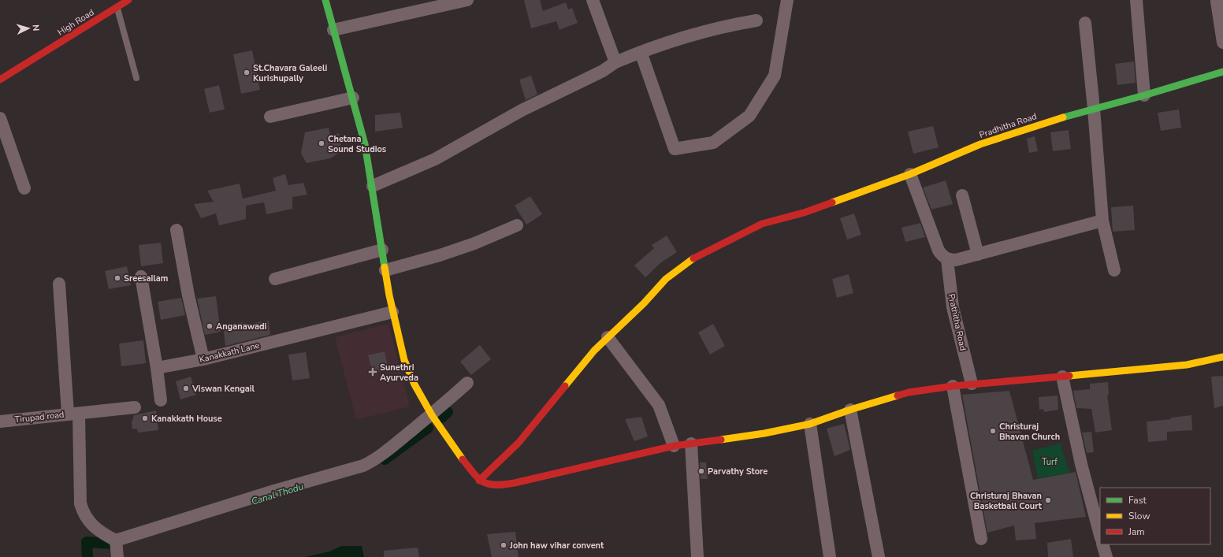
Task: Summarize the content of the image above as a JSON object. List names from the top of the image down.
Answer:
{
  "streets": {
    "street": [
      "High Road",
      "Pradhitha Road",
      "Prathitha Road",
      "Kanakkath Lane",
      "Tirupad road"
    ]
  },
  "water": ["Canal Thodu"],
  "parks": ["Turf"],
  "places": {
    "other": [
      "St.Chavara Galeeli Kurishupally",
      "Chetana Sound Studios",
      "Sreesailam",
      "Anganawadi",
      "Viswan Kengail",
      "Kanakkath House",
      "Christuraj Bhavan Church",
      "Parvathy Store",
      "Christuraj Bhavan Basketball Court",
      "John haw vihar convent"
    ],
    "health": ["Sunethri Ayurveda"]
  },
  "legend": ["Fast", "Slow", "Jam"],
  "north": "right"
}
